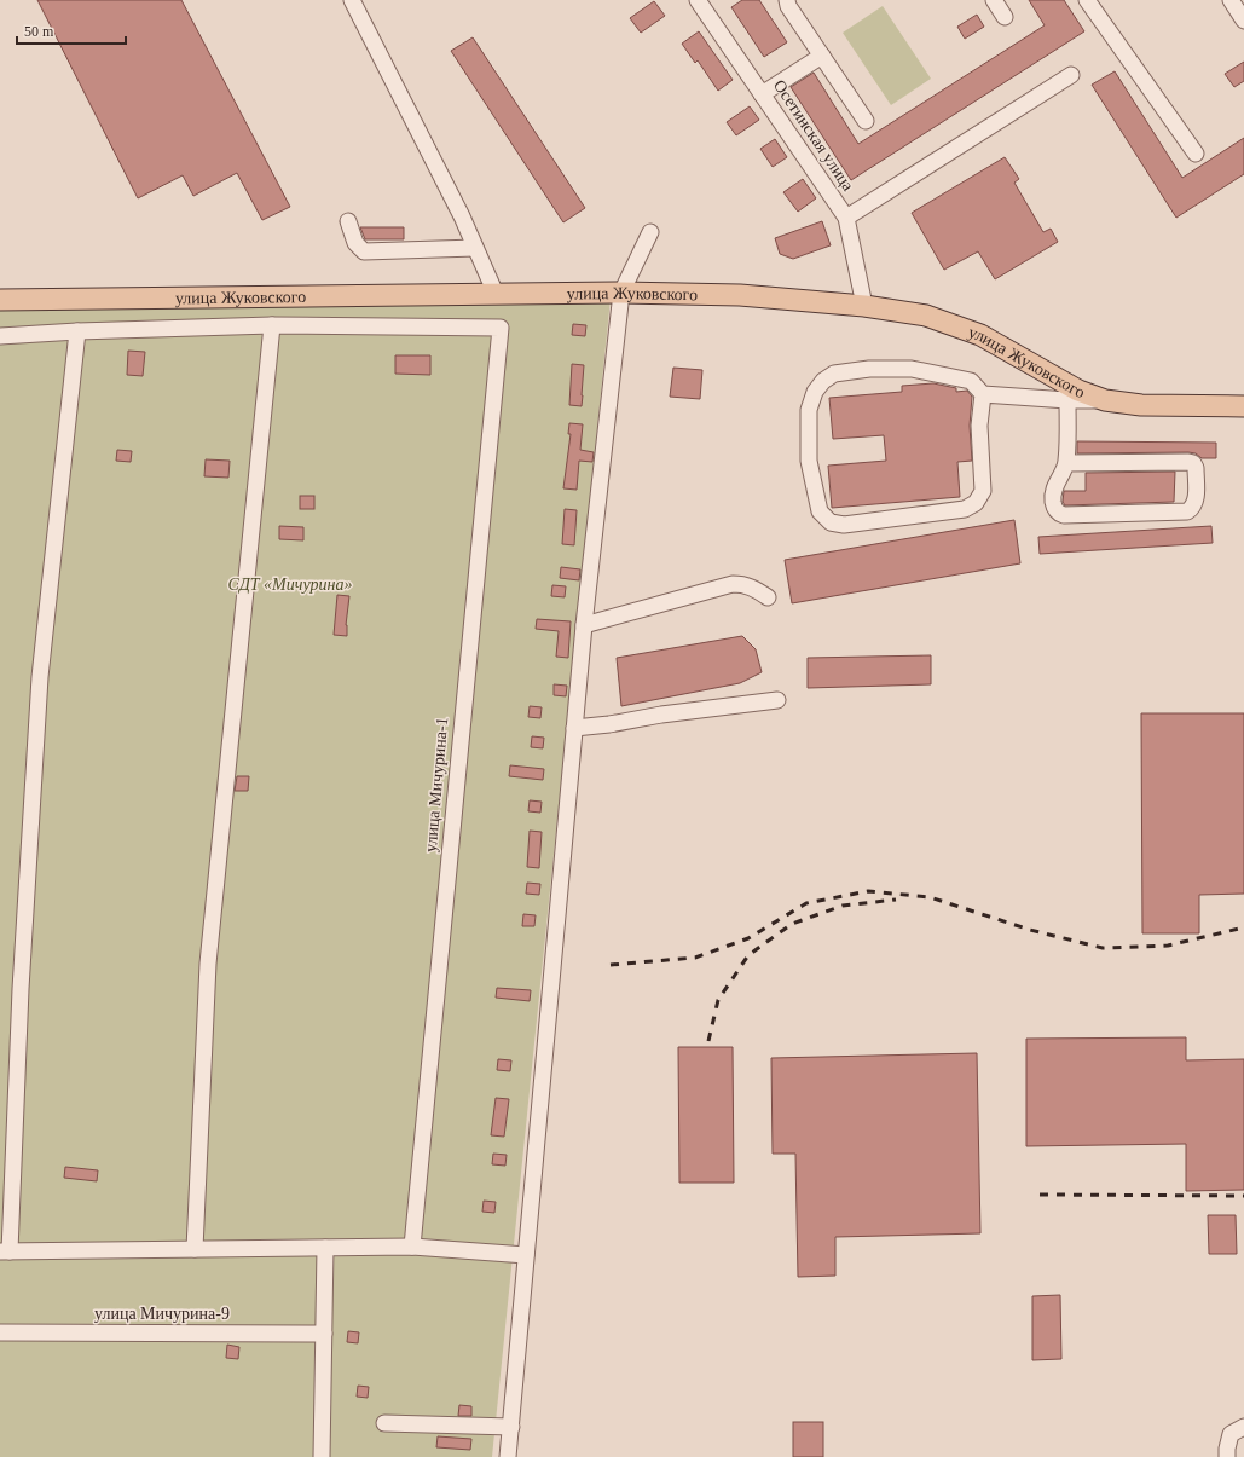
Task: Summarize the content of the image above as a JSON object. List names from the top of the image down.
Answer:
{
  "streets": {
    "main road": ["улица Жуковского"],
    "street": ["Осетинская улица", "улица Мичурина-1", "улица Мичурина-9"]
  },
  "crossings": [
    ["Осетинская улица", "улица Жуковского"]
  ],
  "parks": ["СДТ «Мичурина»"],
  "scale_bar": "50 m"
}
